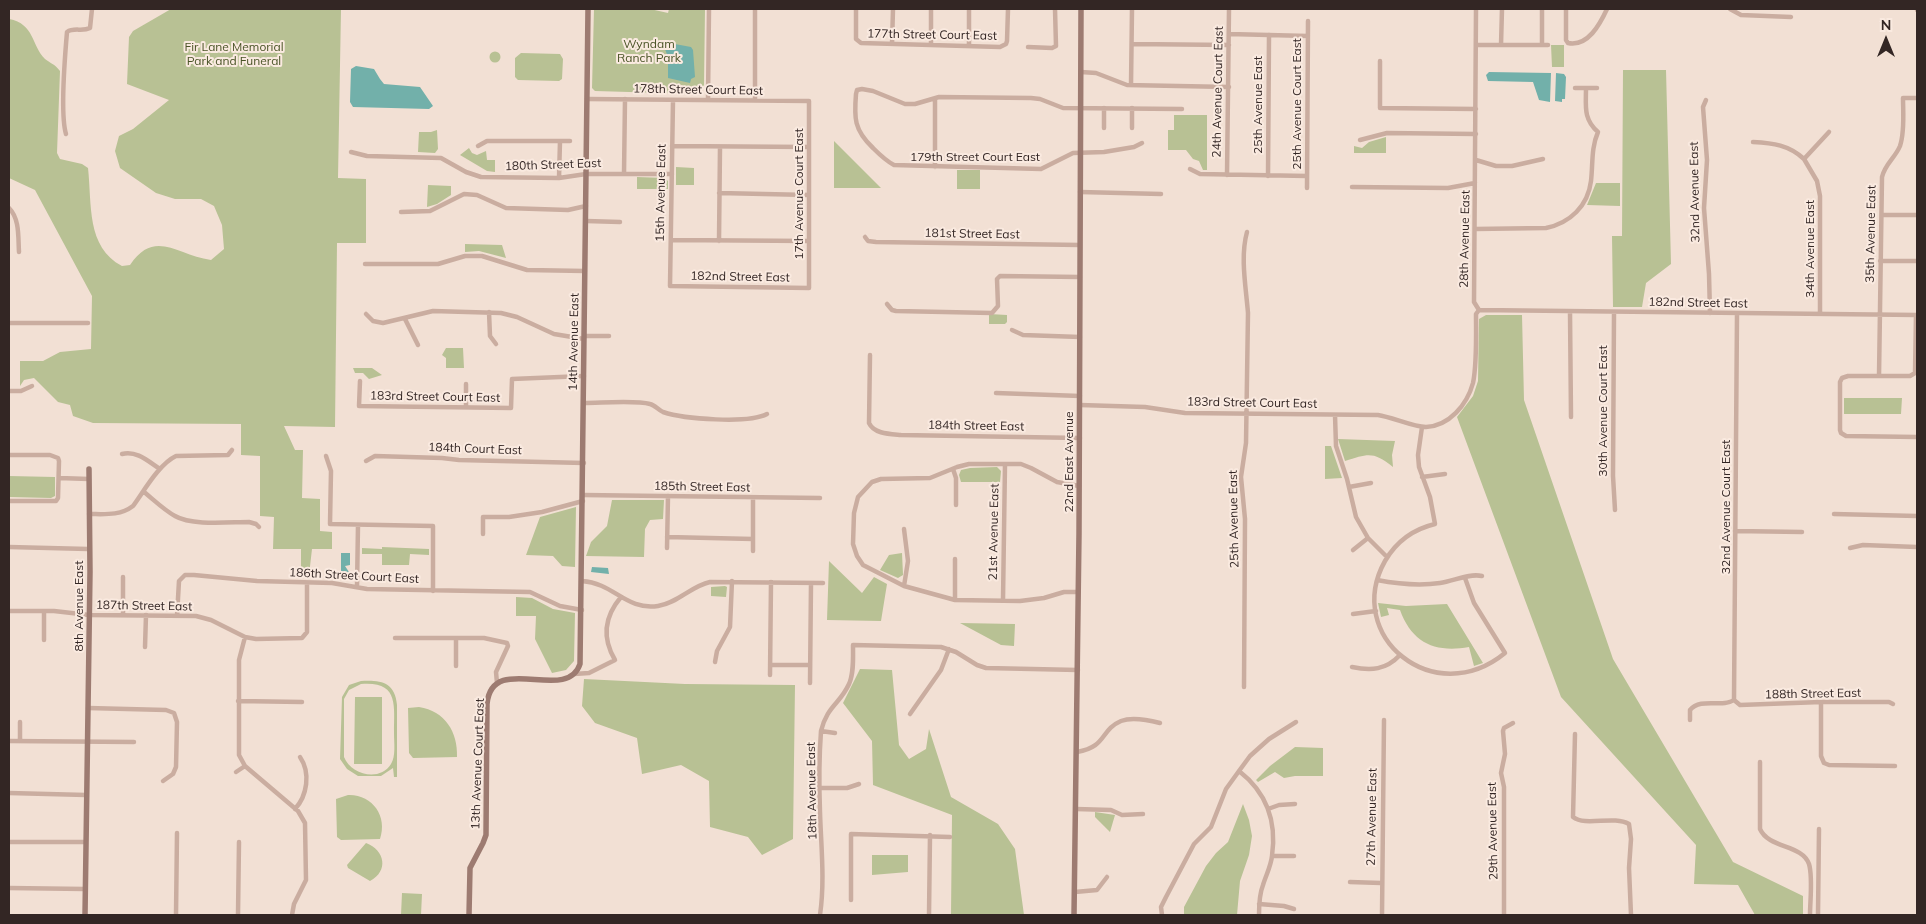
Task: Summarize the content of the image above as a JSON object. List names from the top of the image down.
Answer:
{
  "streets": {
    "street": [
      "177th Street Court East",
      "178th Street Court East",
      "24th Avenue Court East",
      "25th Avenue Court East",
      "25th Avenue East",
      "179th Street Court East",
      "180th Street East",
      "32nd Avenue East",
      "15th Avenue East",
      "17th Avenue Court East",
      "181st Street East",
      "35th Avenue East",
      "28th Avenue East",
      "34th Avenue East",
      "182nd Street East",
      "14th Avenue East",
      "183rd Street Court East",
      "30th Avenue Court East",
      "184th Street East",
      "184th Court East",
      "22nd East Avenue",
      "185th Street East",
      "32nd Avenue Court East",
      "21st Avenue East",
      "186th Street Court East",
      "8th Avenue East",
      "187th Street East",
      "188th Street East",
      "13th Avenue Court East",
      "18th Avenue East",
      "27th Avenue East",
      "29th Avenue East"
    ]
  },
  "crossings": [
    ["178th Street Court East", "15th Avenue East"],
    ["178th Street Court East", "17th Avenue Court East"],
    ["178th Street Court East", "14th Avenue East"],
    ["25th Avenue East", "183rd Street Court East"],
    ["179th Street Court East", "22nd East Avenue"],
    ["180th Street East", "15th Avenue East"],
    ["180th Street East", "14th Avenue East"],
    ["32nd Avenue East", "182nd Street East"],
    ["15th Avenue East", "182nd Street East"],
    ["17th Avenue Court East", "182nd Street East"],
    ["181st Street East", "22nd East Avenue"],
    ["35th Avenue East", "182nd Street East"],
    ["28th Avenue East", "182nd Street East"],
    ["28th Avenue East", "183rd Street Court East"],
    ["34th Avenue East", "182nd Street East"],
    ["182nd Street East", "30th Avenue Court East"],
    ["182nd Street East", "32nd Avenue Court East"],
    ["14th Avenue East", "183rd Street Court East"],
    ["14th Avenue East", "184th Court East"],
    ["14th Avenue East", "185th Street East"],
    ["14th Avenue East", "186th Street Court East"],
    ["183rd Street Court East", "22nd East Avenue"],
    ["184th Street East", "22nd East Avenue"],
    ["32nd Avenue Court East", "188th Street East"],
    ["186th Street Court East", "187th Street East"],
    ["8th Avenue East", "187th Street East"]
  ],
  "parks": ["Wyndam Ranch Park", "Fir Lane Memorial Park and Funeral"],
  "north": "top"
}
